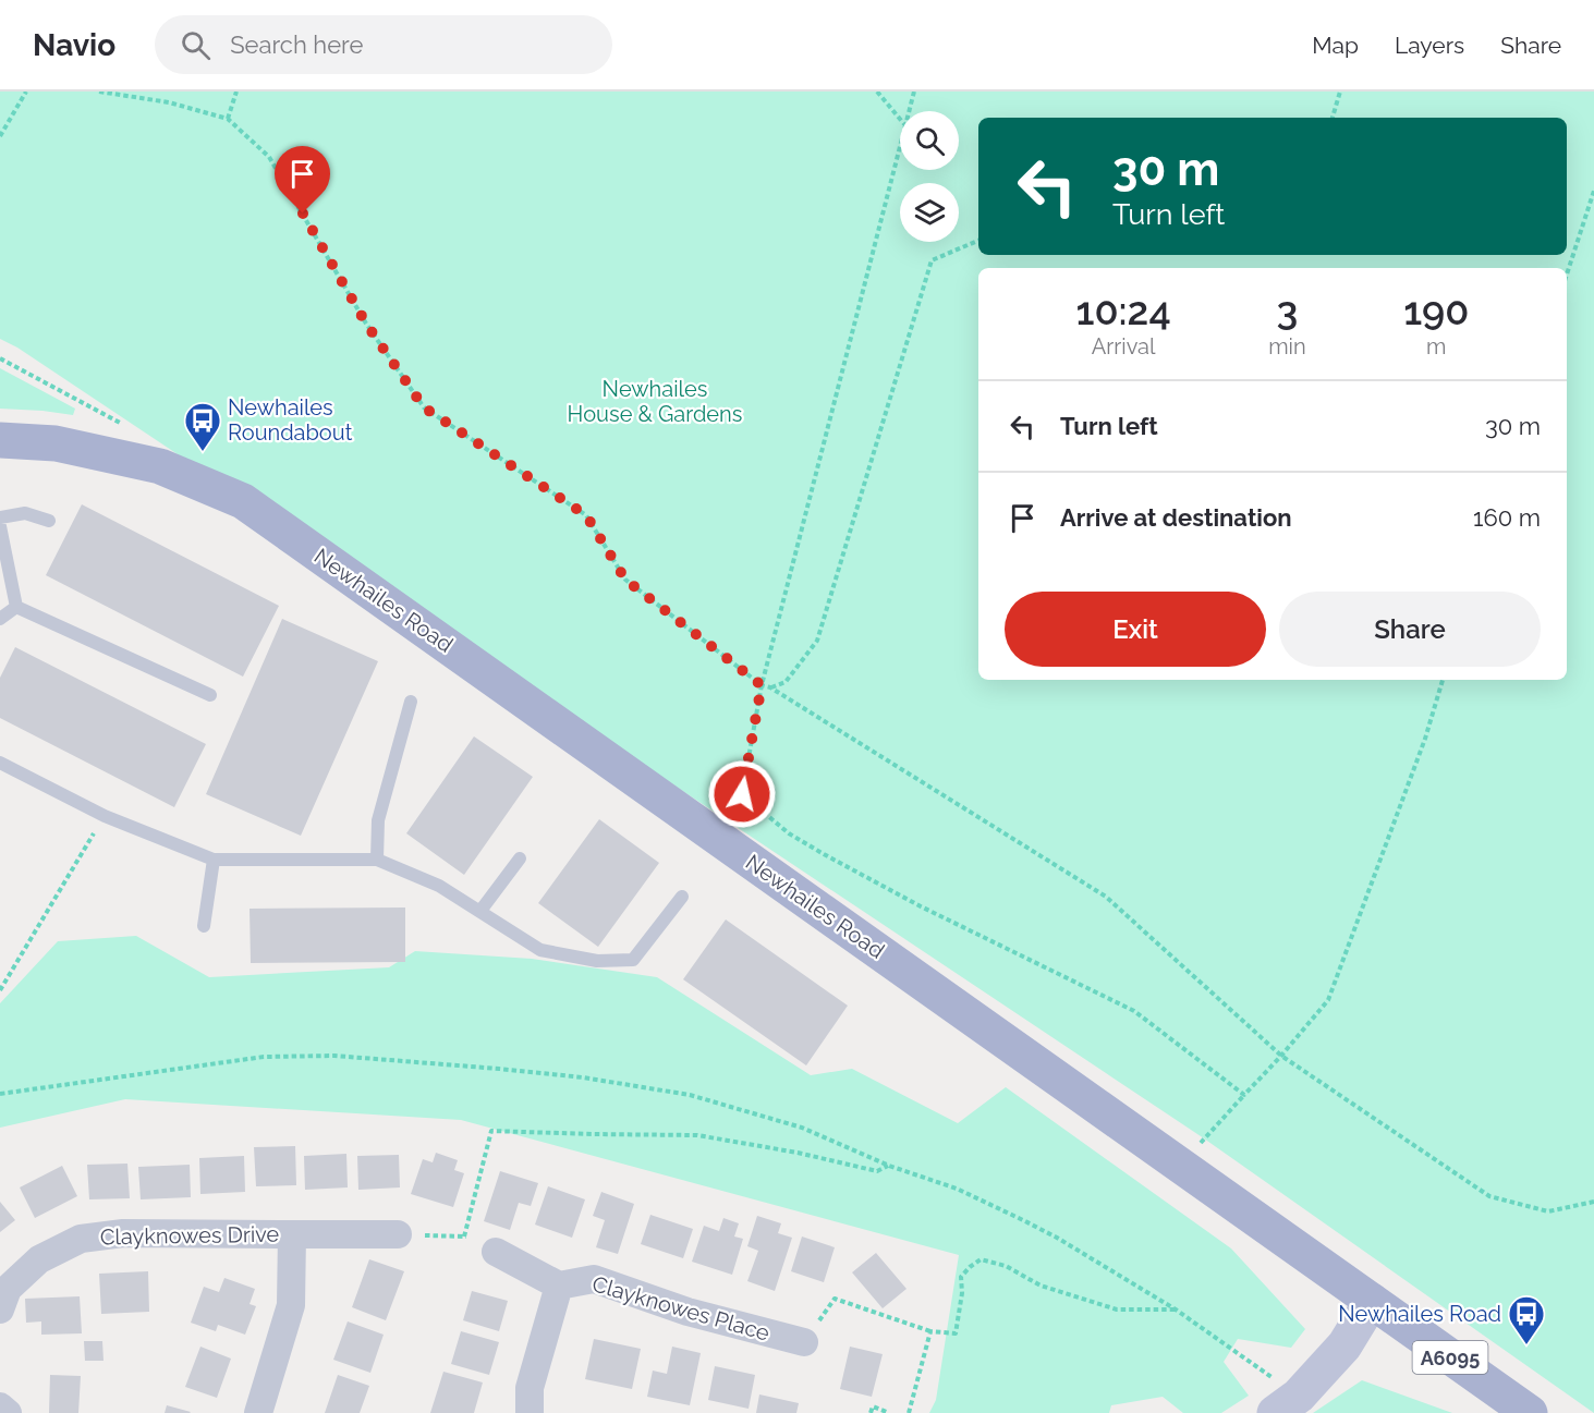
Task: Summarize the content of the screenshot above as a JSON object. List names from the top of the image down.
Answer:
{
  "streets": {
    "main road": ["Newhailes Road", "A6095"],
    "street": ["Clayknowes Drive", "Clayknowes Place"]
  },
  "parks": ["Newhailes House & Gardens"],
  "places": {
    "bus stop": ["Newhailes Roundabout", "Newhailes Road"]
  },
  "page": {
    "header": "Navio",
    "search": "Search here",
    "nav": ["Map", "Layers", "Share"],
    "turn": ["30 m", "Turn left"],
    "eta": [
      "10:24",
      "Arrival",
      "3",
      "min",
      "190",
      "m"
    ],
    "list": [
      {
        "name": "Turn left",
        "value": "30 m"
      },
      {
        "name": "Arrive at destination",
        "value": "160 m"
      }
    ],
    "buttons": ["Exit", "Share"]
  }
}
